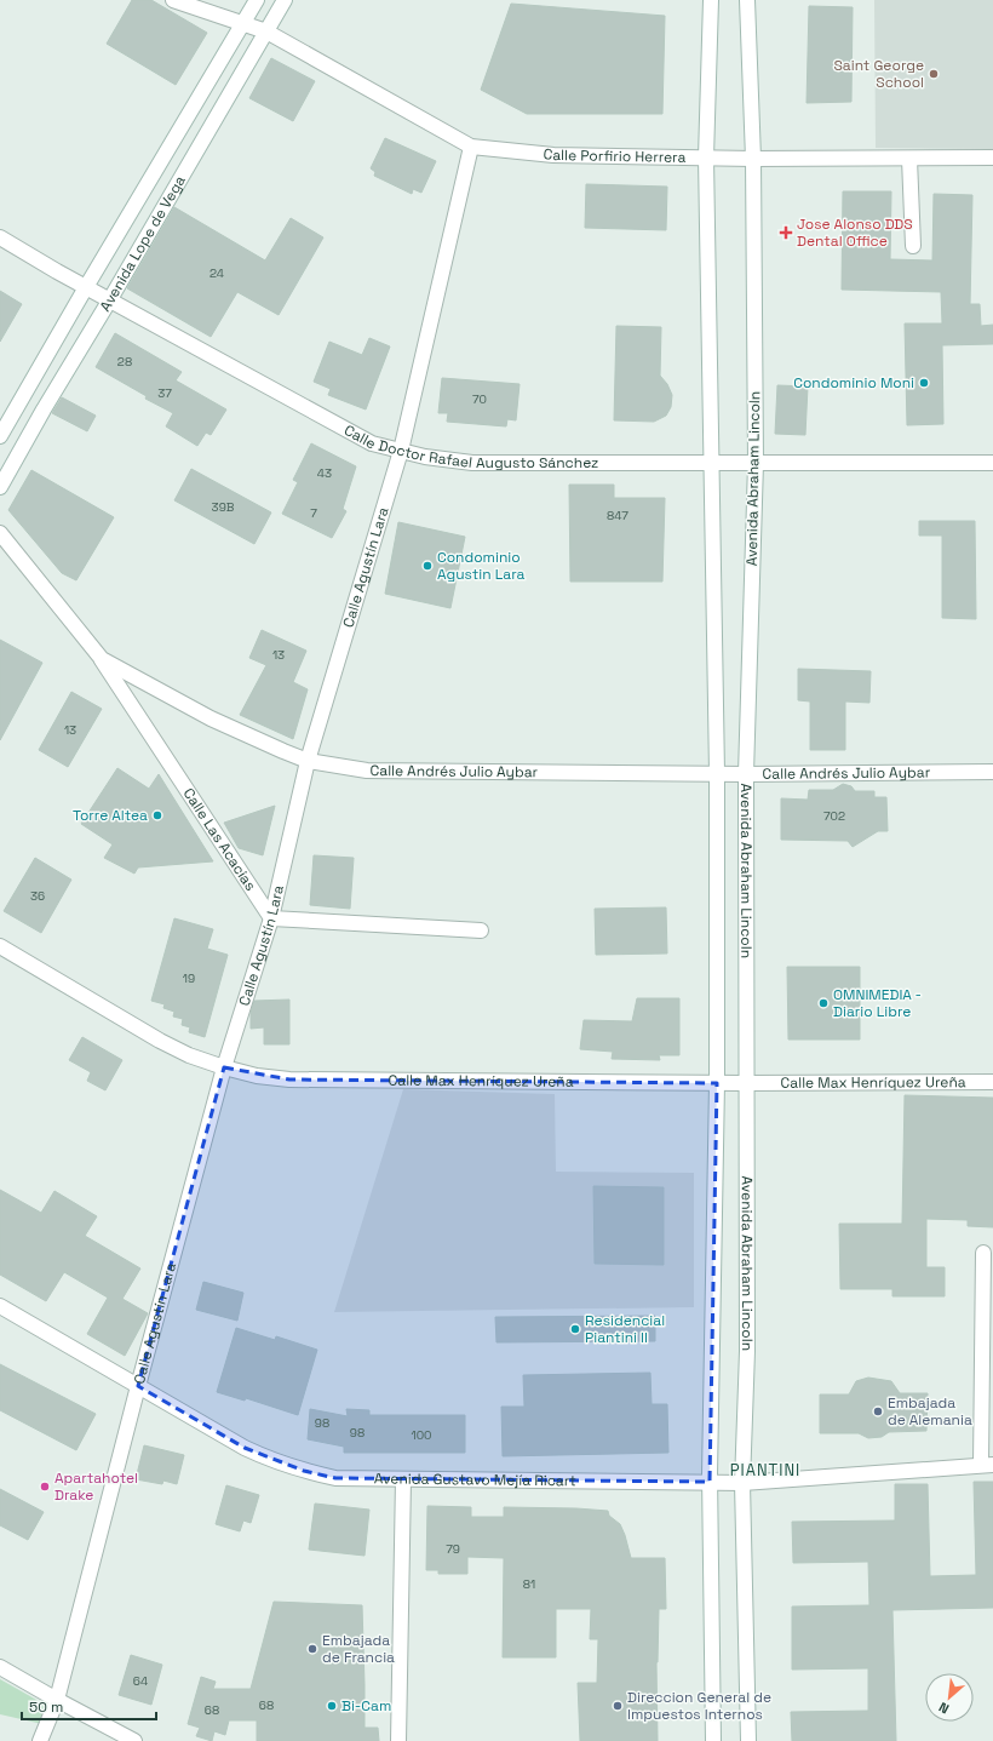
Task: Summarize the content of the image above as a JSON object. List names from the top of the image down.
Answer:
{
  "streets": {
    "street": [
      "Calle Porfirio Herrera",
      "Avenida Lope de Vega",
      "Calle Doctor Rafael Augusto Sánchez",
      "Avenida Abraham Lincoln",
      "Calle Agustín Lara",
      "Calle Andrés Julio Aybar",
      "Calle Las Acacias",
      "Calle Max Henríquez Ureña",
      "Avenida Gustavo Mejía Ricart"
    ]
  },
  "crossings": [
    ["Calle Porfirio Herrera", "Avenida Lope de Vega"],
    ["Calle Porfirio Herrera", "Avenida Abraham Lincoln"],
    ["Calle Porfirio Herrera", "Calle Agustín Lara"],
    ["Avenida Lope de Vega", "Calle Doctor Rafael Augusto Sánchez"],
    ["Calle Doctor Rafael Augusto Sánchez", "Avenida Abraham Lincoln"],
    ["Calle Doctor Rafael Augusto Sánchez", "Calle Agustín Lara"],
    ["Avenida Abraham Lincoln", "Calle Andrés Julio Aybar"],
    ["Avenida Abraham Lincoln", "Calle Max Henríquez Ureña"],
    ["Avenida Abraham Lincoln", "Avenida Gustavo Mejía Ricart"],
    ["Calle Agustín Lara", "Calle Andrés Julio Aybar"],
    ["Calle Agustín Lara", "Calle Las Acacias"],
    ["Calle Agustín Lara", "Calle Max Henríquez Ureña"],
    ["Calle Agustín Lara", "Avenida Gustavo Mejía Ricart"],
    ["Calle Andrés Julio Aybar", "Calle Las Acacias"]
  ],
  "districts": ["PIANTINI"],
  "places": {
    "other": [
      "Saint George School",
      "Condominio Moni",
      "Condominio Agustin Lara",
      "Torre Altea",
      "OMNIMEDIA - Diario Libre",
      "Residencial Piantini II",
      "Embajada de Alemania",
      "Apartahotel Drake",
      "Embajada de Francia",
      "Bi-Cam",
      "Direccion General de Impuestos Internos"
    ],
    "health": ["Jose Alonso DDS Dental Office"]
  },
  "house_numbers": [
    "24",
    "28",
    "37",
    "70",
    "43",
    "39B",
    "7",
    "847",
    "13",
    "13",
    "702",
    "36",
    "19",
    "98",
    "98",
    "100",
    "79",
    "81",
    "64",
    "68",
    "68"
  ],
  "scale_bar": "50 m",
  "north": "bottom left"
}
